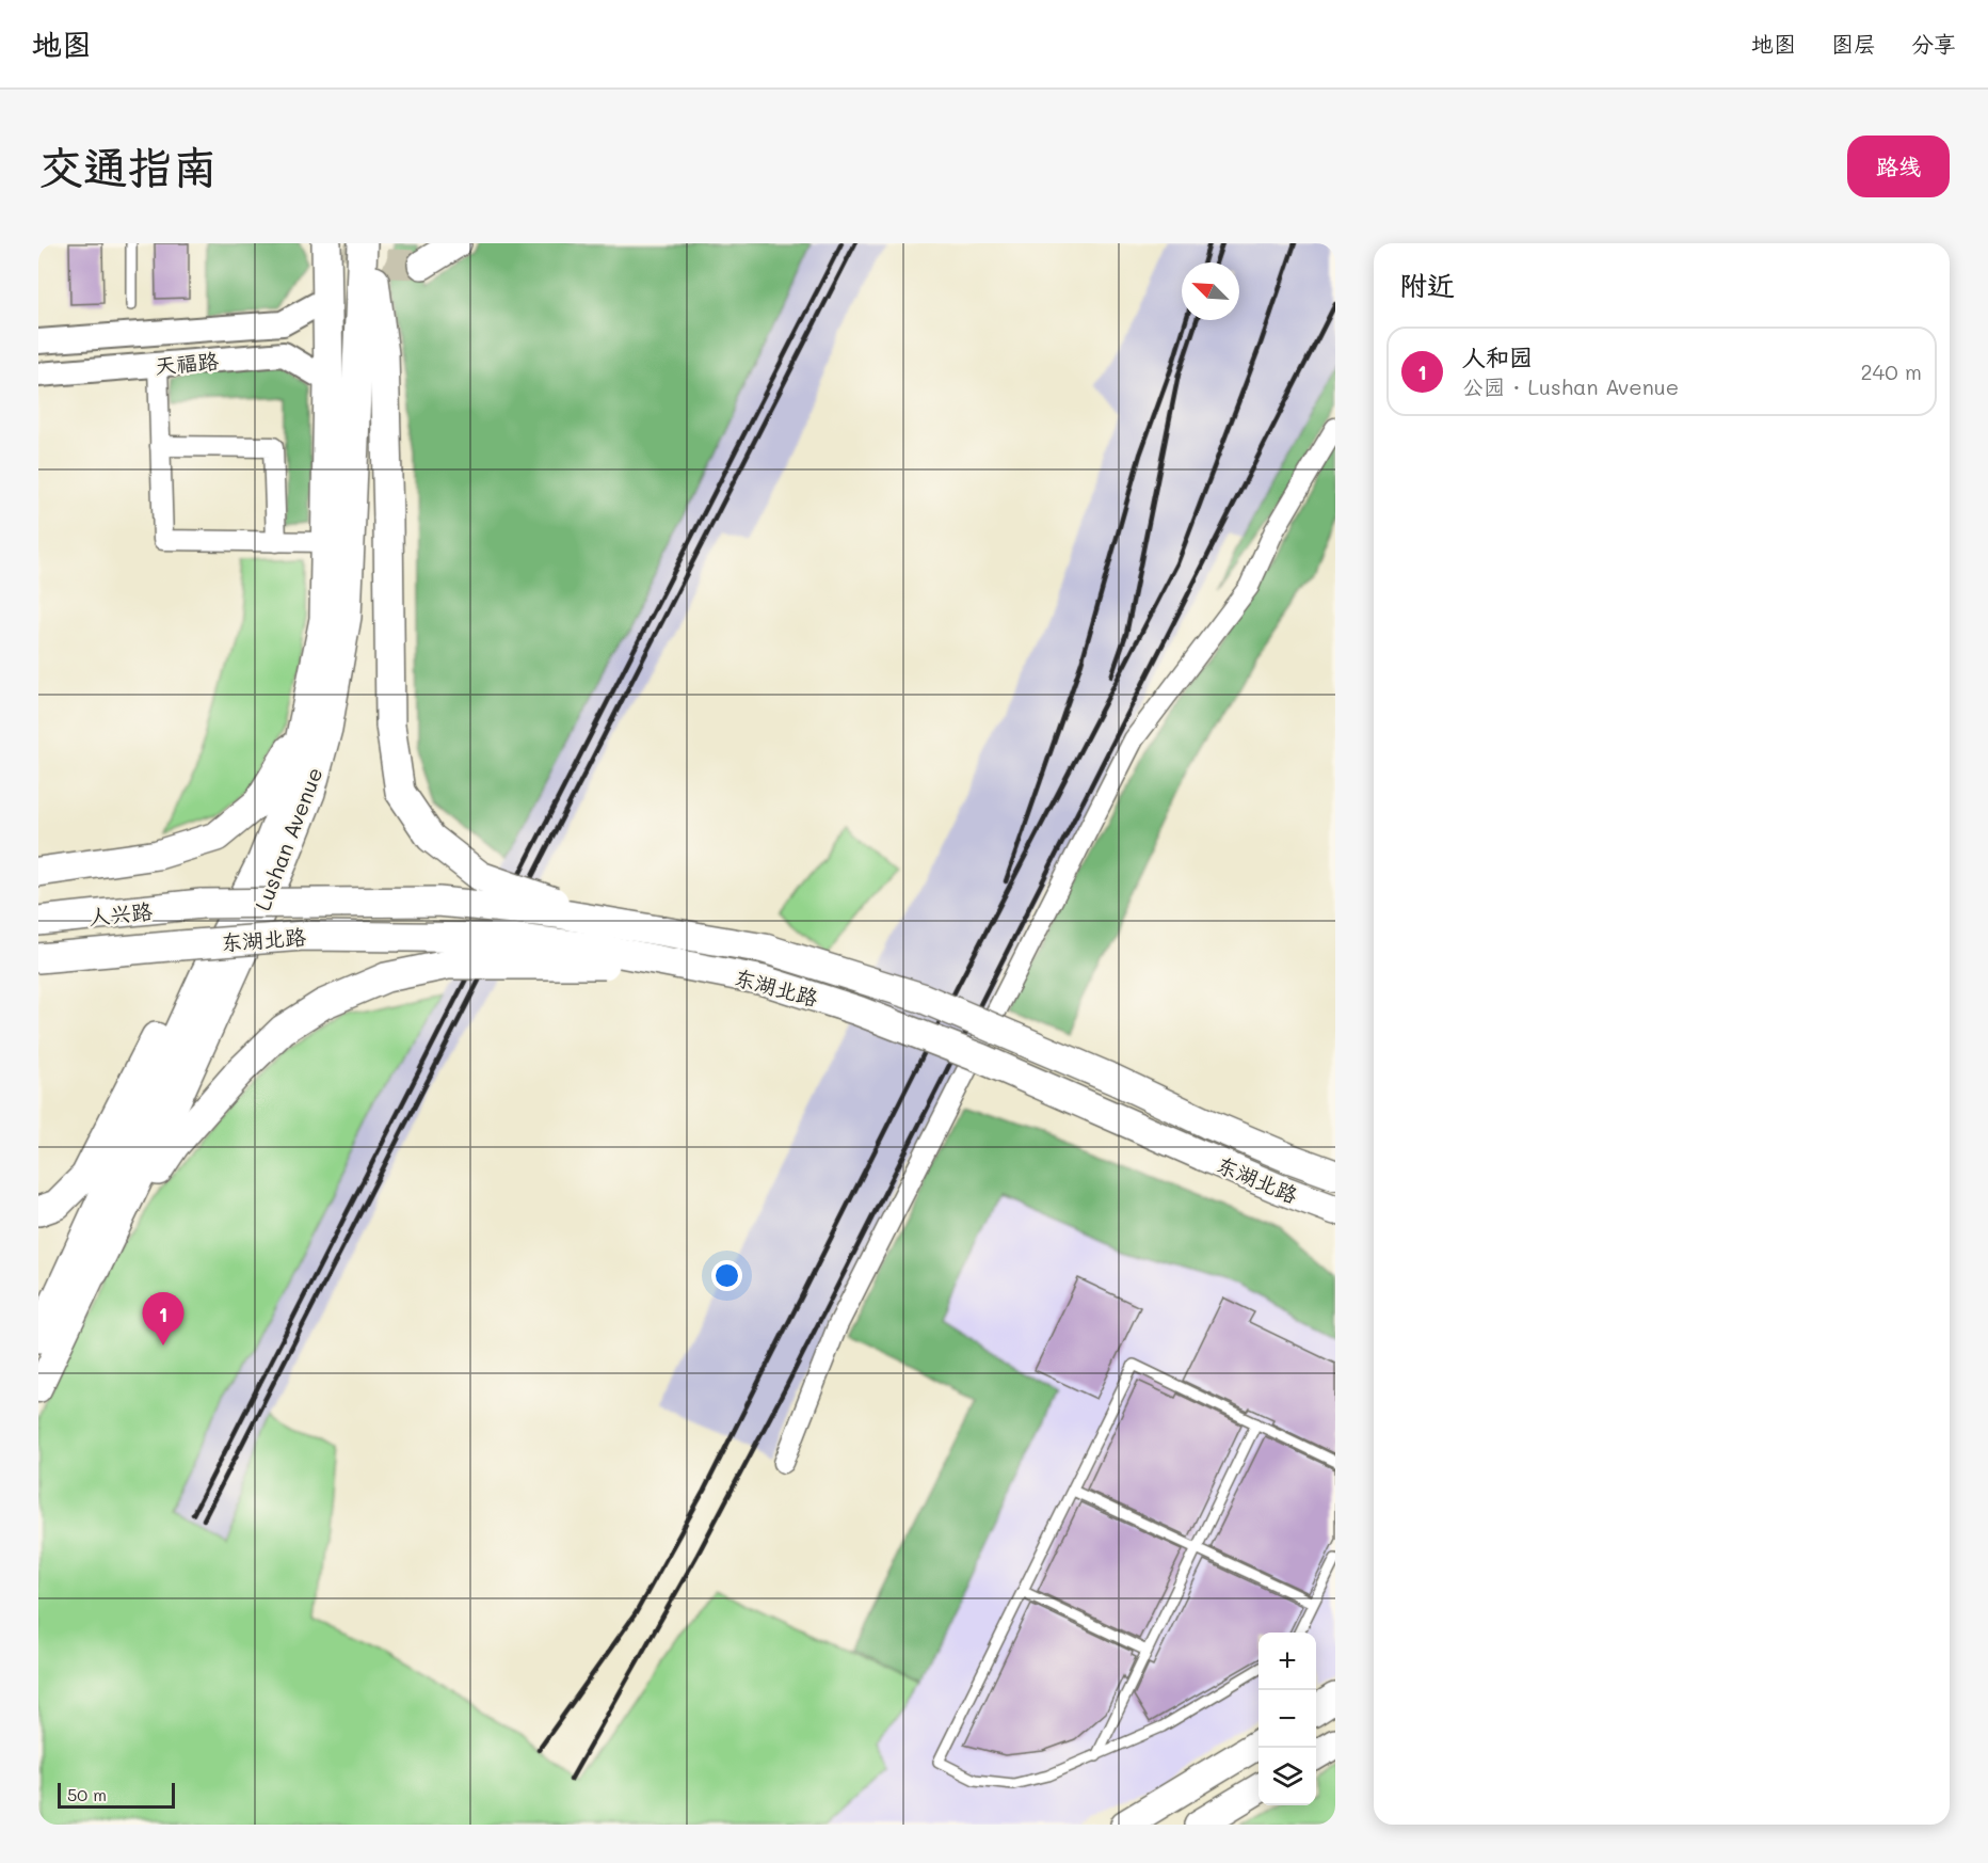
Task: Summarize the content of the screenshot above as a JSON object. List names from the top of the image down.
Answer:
{
  "streets": {
    "main road": ["Lushan Avenue", "人兴路", "东湖北路"],
    "street": ["天福路"]
  },
  "crossings": [
    ["天福路", "Lushan Avenue"],
    ["人兴路", "东湖北路"]
  ],
  "scale_bar": "50 m",
  "north": "top left",
  "page": {
    "header": "地图",
    "nav": ["地图", "图层", "分享"],
    "buttons": "路线",
    "title": "交通指南",
    "heading": "附近",
    "list": [
      {
        "mark": "1",
        "name": "人和园",
        "note": "公园 · Lushan Avenue",
        "value": "240 m"
      }
    ],
    "pins": "1",
    "map_buttons": ["+", "−"],
    "scale": "50 m"
  }
}
